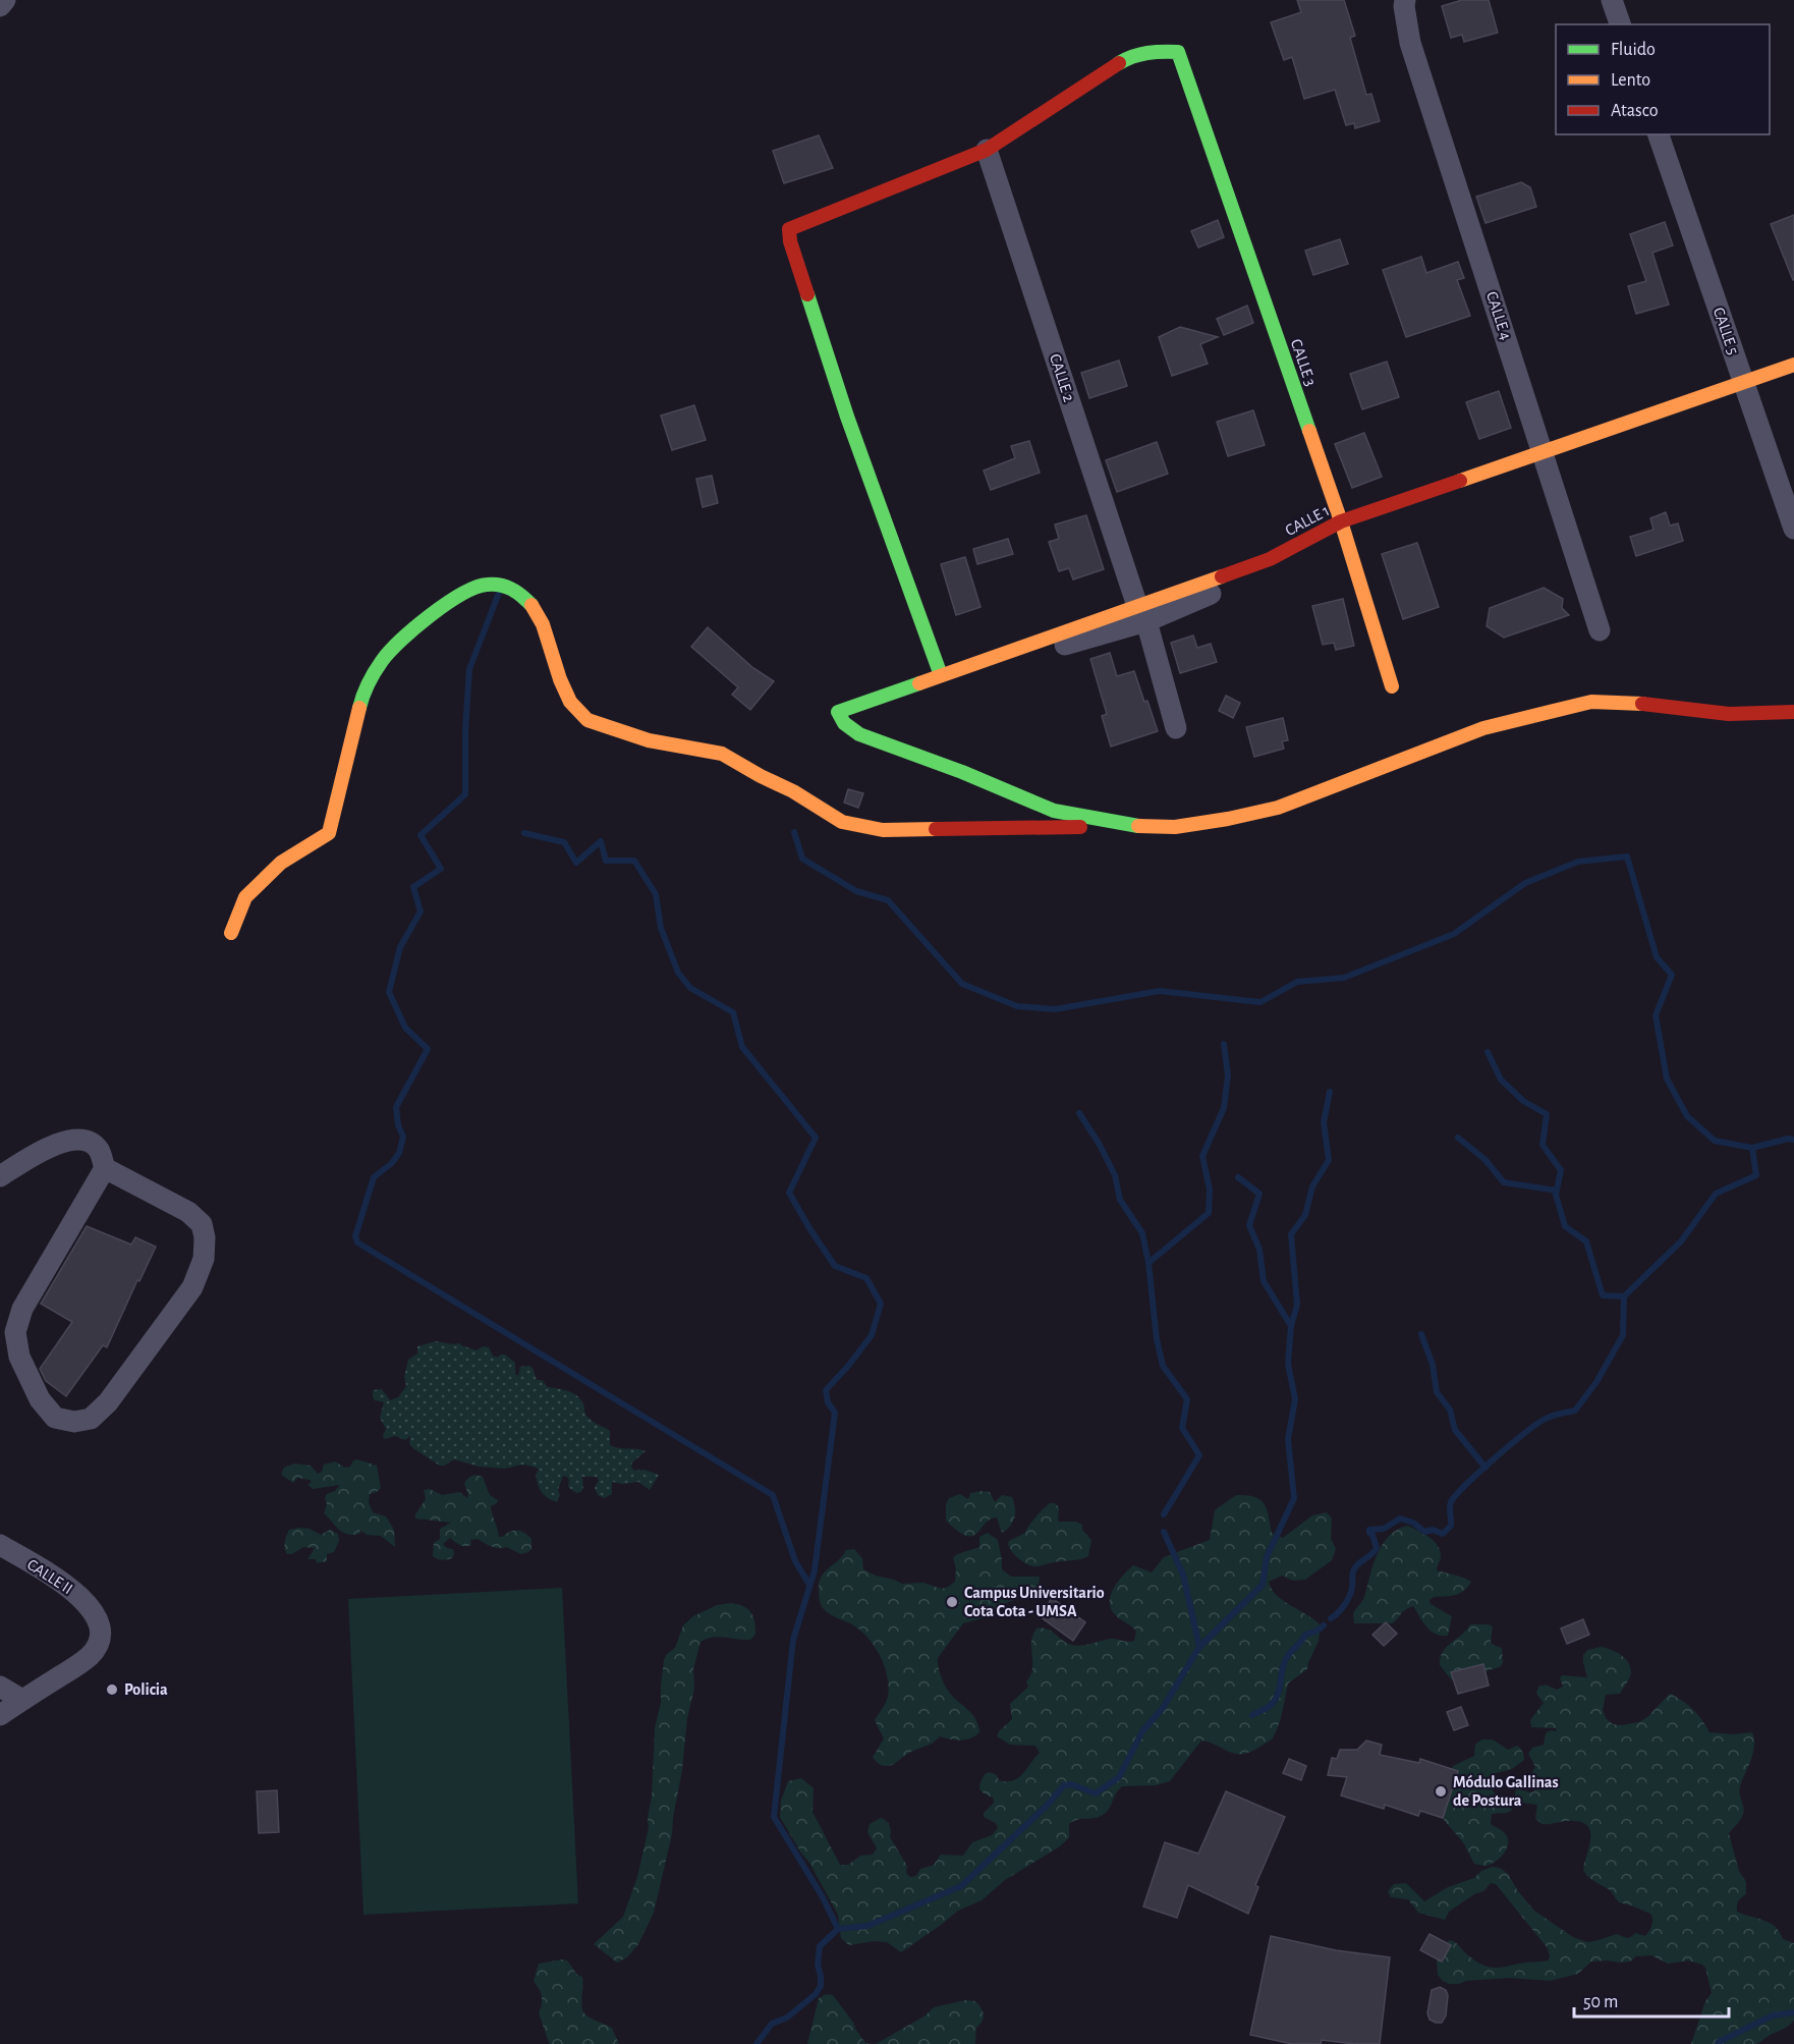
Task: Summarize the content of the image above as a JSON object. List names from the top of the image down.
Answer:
{
  "streets": {
    "street": [
      "CALLE 4",
      "CALLE 5",
      "CALLE 3",
      "CALLE 2",
      "CALLE 1",
      "CALLE II"
    ]
  },
  "crossings": [
    ["CALLE 4", "CALLE 1"],
    ["CALLE 5", "CALLE 1"],
    ["CALLE 3", "CALLE 2"],
    ["CALLE 3", "CALLE 1"]
  ],
  "places": ["Campus Universitario Cota Cota - UMSA", "Policia", "Módulo Gallinas de Postura"],
  "legend": ["Fluido", "Lento", "Atasco"],
  "scale_bar": "50 m"
}
